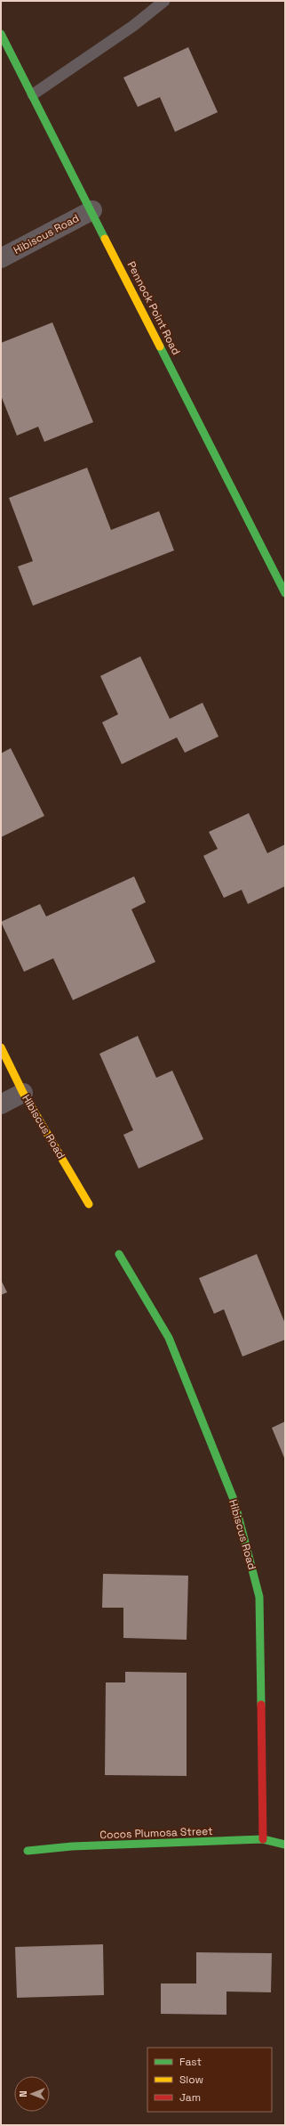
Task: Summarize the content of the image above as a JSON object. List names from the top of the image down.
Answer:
{
  "streets": {
    "street": ["Hibiscus Road", "Pennock Point Road", "Cocos Plumosa Street"]
  },
  "crossings": [
    ["Hibiscus Road", "Pennock Point Road"],
    ["Hibiscus Road", "Cocos Plumosa Street"]
  ],
  "legend": ["Fast", "Slow", "Jam"],
  "north": "left"
}
